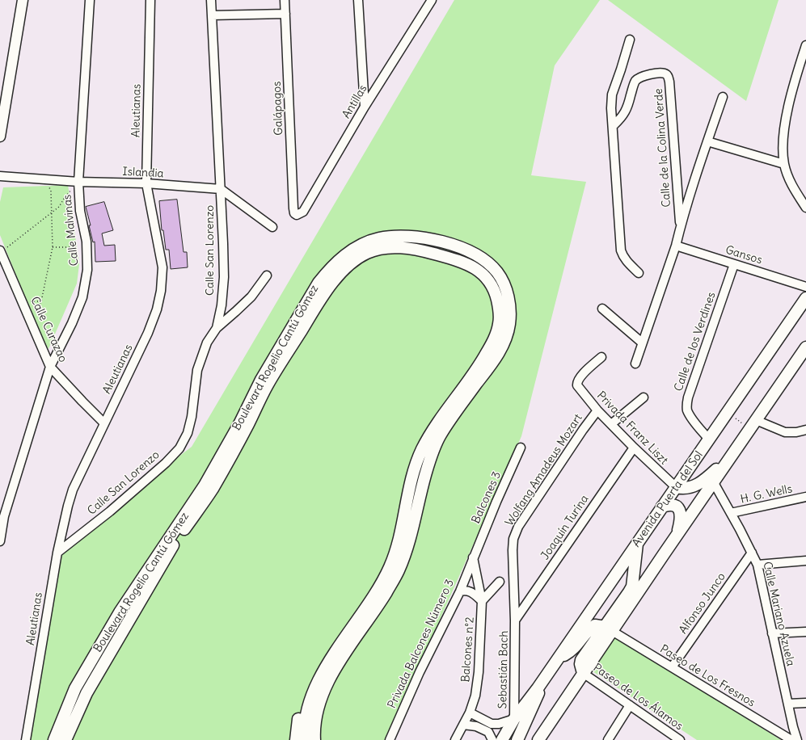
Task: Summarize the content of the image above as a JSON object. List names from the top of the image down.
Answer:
{
  "streets": {
    "main road": ["Boulevard Rogelio Cantú Gómez", "Avenida Puerta del Sol"],
    "street": [
      "Antillas",
      "Galápagos",
      "Aleutianas",
      "Calle de la Colina Verde",
      "Islandia",
      "Calle Malvinas",
      "Calle San Lorenzo",
      "Gansos",
      "Calle Curazao",
      "Calle de los Verdines",
      "Privada Franz Liszt",
      "Wolfang Amadeus Mozart",
      "H. G. Wells",
      "Balcones 3",
      "Joaquín Turína",
      "Alfonso Junco",
      "Calle Mariano Azuela",
      "Privada Balcones Número 3",
      "Balcones n°2",
      "Sebastián Bach",
      "Paseo de Los Fresnos",
      "Paseo de Los Álamos"
    ]
  },
  "crossings": [
    ["Antillas", "Galápagos"],
    ["Aleutianas", "Islandia"],
    ["Aleutianas", "Calle San Lorenzo"],
    ["Aleutianas", "Calle Curazao"],
    ["Islandia", "Calle Malvinas"],
    ["Islandia", "Calle San Lorenzo"],
    ["Calle Malvinas", "Calle Curazao"],
    ["Gansos", "Calle de los Verdines"],
    ["Calle de los Verdines", "Avenida Puerta del Sol"],
    ["Privada Franz Liszt", "Wolfang Amadeus Mozart"],
    ["Privada Franz Liszt", "Avenida Puerta del Sol"],
    ["Privada Franz Liszt", "Joaquín Turína"],
    ["Wolfang Amadeus Mozart", "Joaquín Turína"],
    ["Wolfang Amadeus Mozart", "Sebastián Bach"],
    ["H. G. Wells", "Calle Mariano Azuela"],
    ["Balcones 3", "Privada Balcones Número 3"],
    ["Balcones 3", "Balcones n°2"],
    ["Avenida Puerta del Sol", "Sebastián Bach"],
    ["Joaquín Turína", "Sebastián Bach"],
    ["Alfonso Junco", "Calle Mariano Azuela"],
    ["Alfonso Junco", "Paseo de Los Fresnos"],
    ["Privada Balcones Número 3", "Balcones n°2"]
  ]
}
